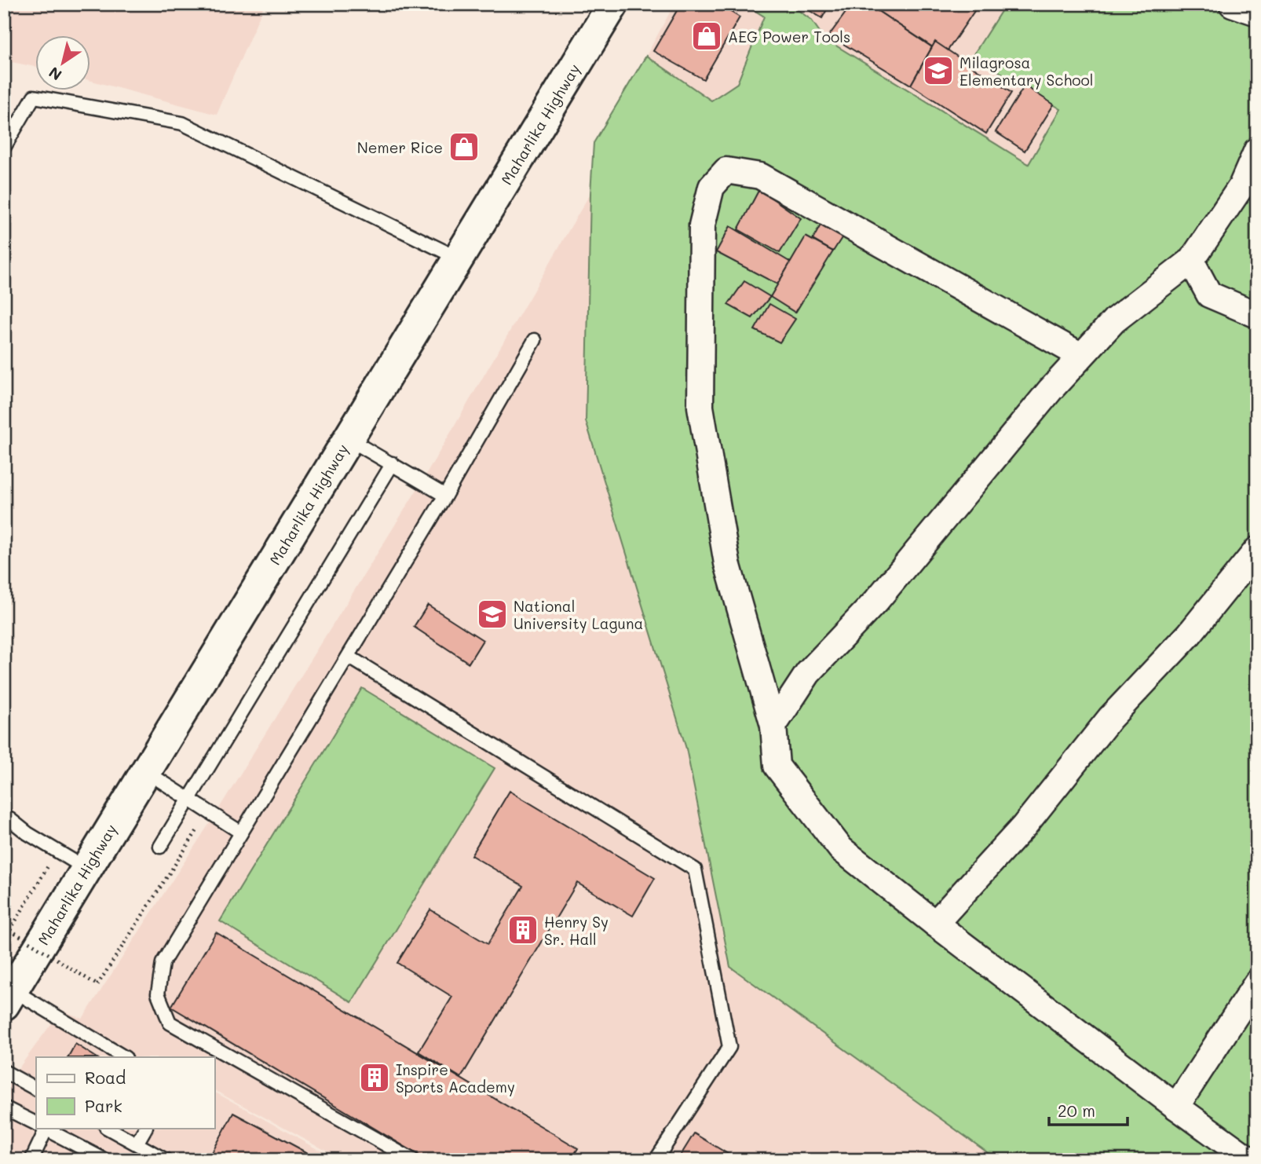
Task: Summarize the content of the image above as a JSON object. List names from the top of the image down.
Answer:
{
  "streets": {
    "highway": ["Maharlika Highway"]
  },
  "places": {
    "shop": ["AEG Power Tools", "Nemer Rice"],
    "school or university": ["Milagrosa Elementary School", "National University Laguna"],
    "building": ["Henry Sy Sr. Hall", "Inspire Sports Academy"]
  },
  "legend": ["Road", "Park"],
  "scale_bar": "20 m",
  "north": "bottom left"
}
